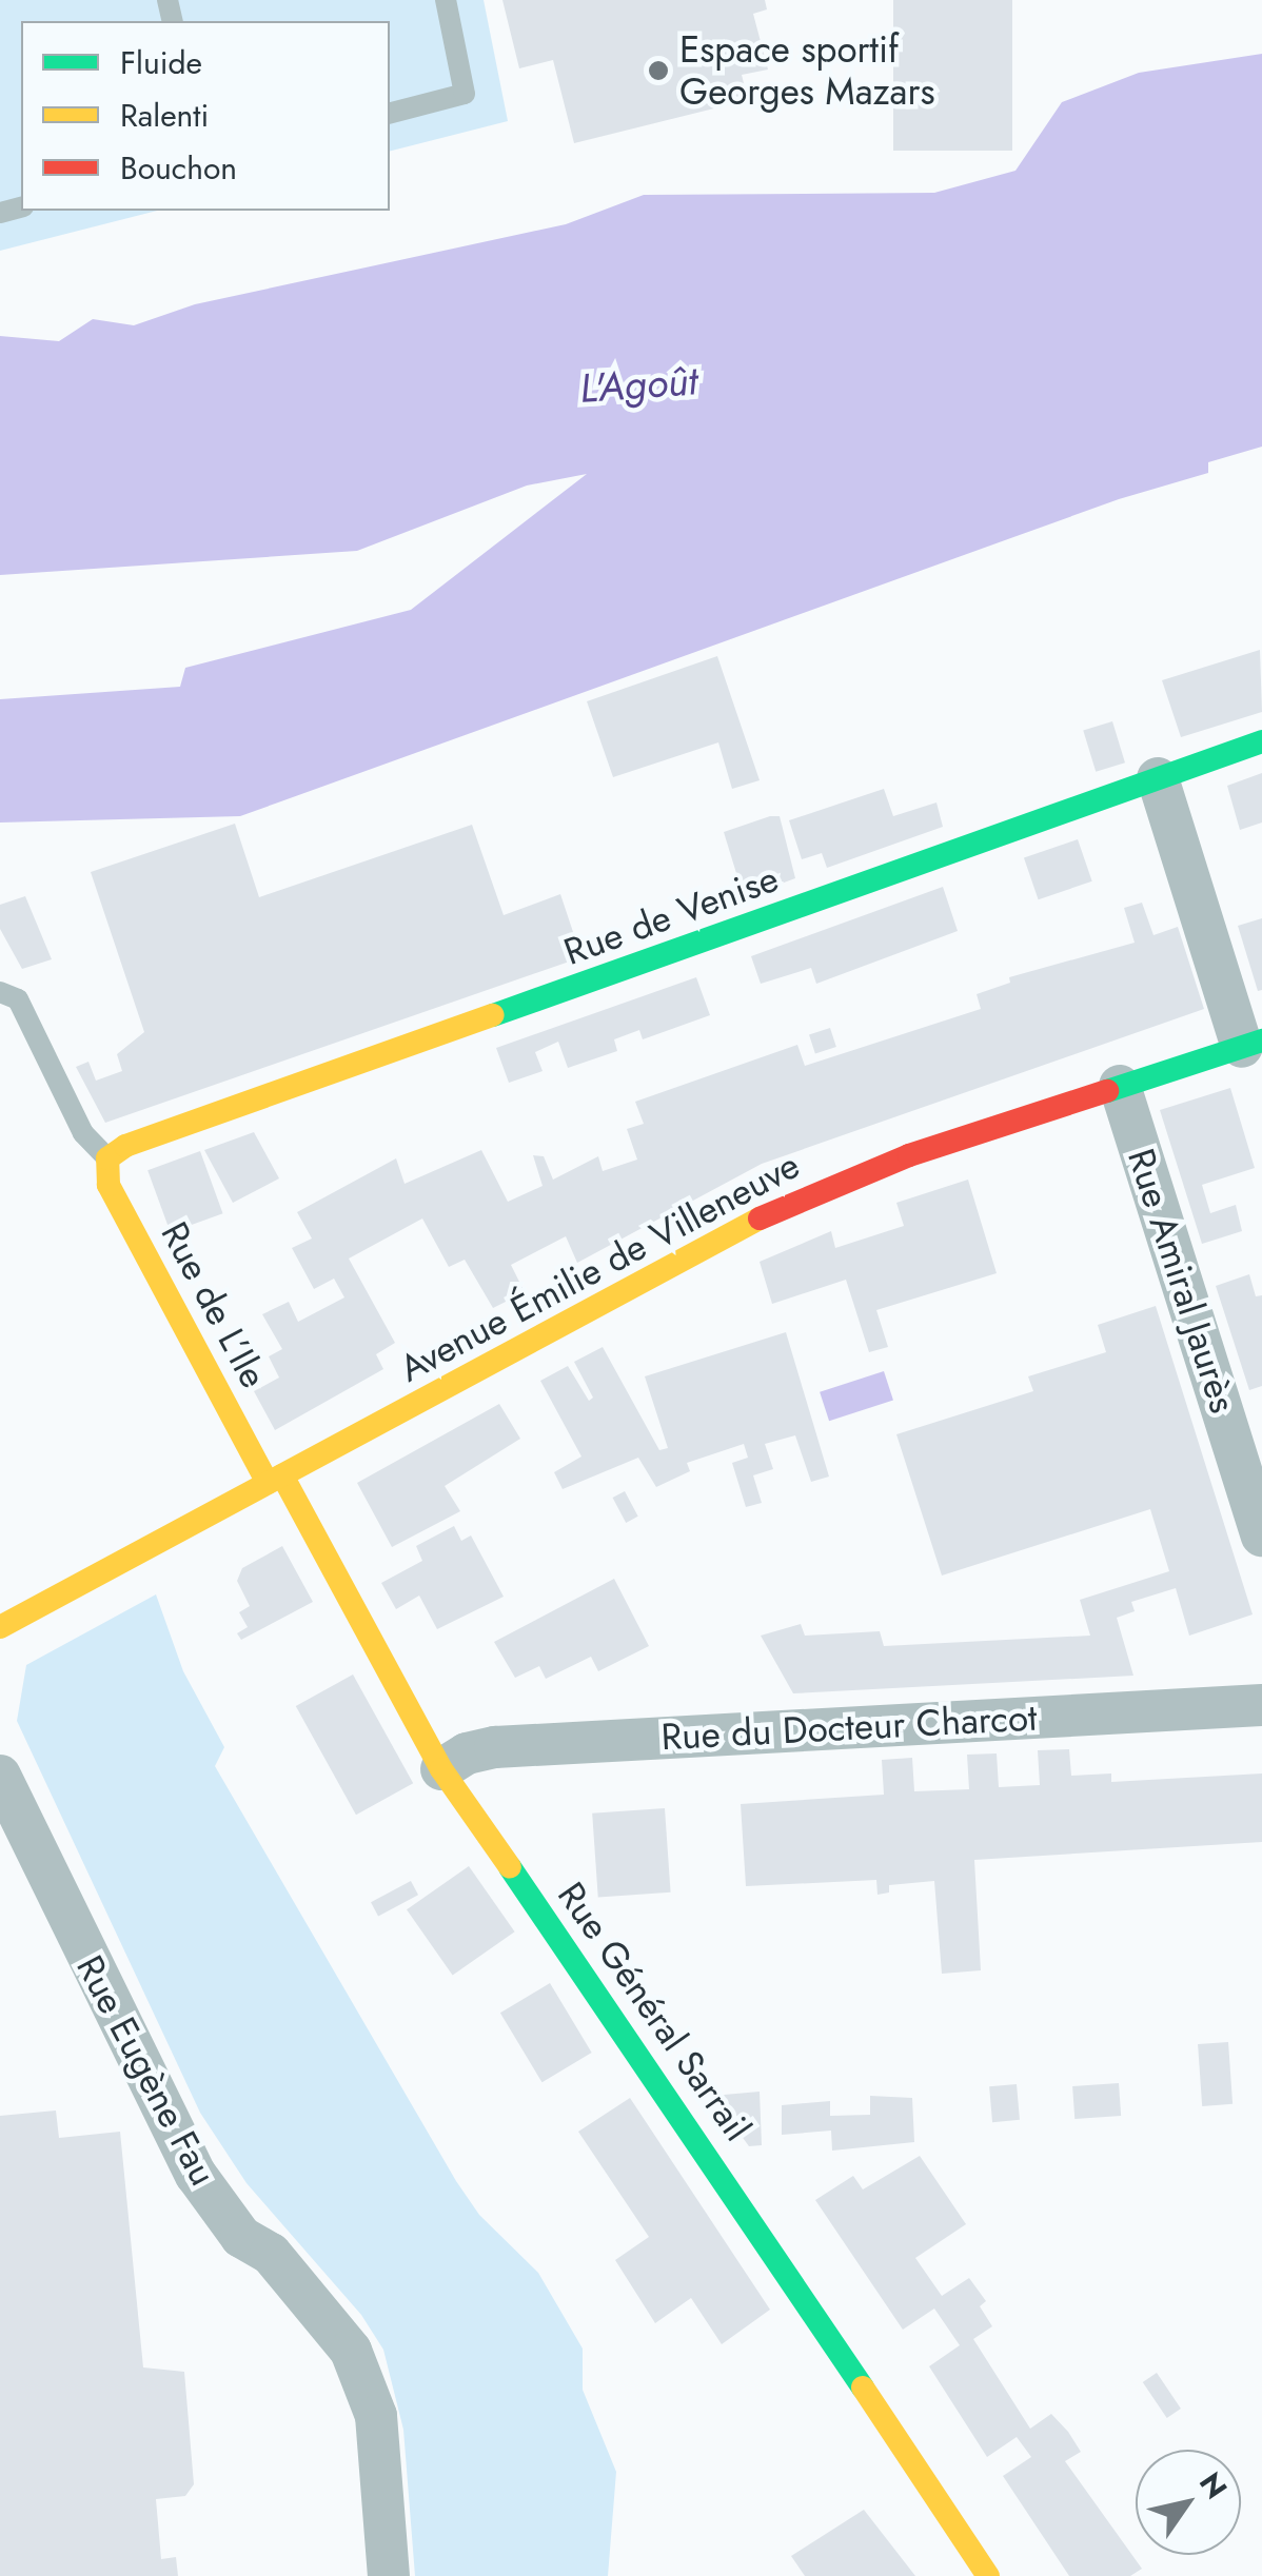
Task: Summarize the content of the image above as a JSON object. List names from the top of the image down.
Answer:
{
  "streets": {
    "street": [
      "Rue de Venise",
      "Avenue Émilie de Villeneuve",
      "Rue Amiral Jaurès",
      "Rue de L’Ile",
      "Rue du Docteur Charcot",
      "Rue Général Sarrail",
      "Rue Eugène Fau"
    ]
  },
  "crossings": [
    ["Rue de Venise", "Rue de L’Ile"],
    ["Avenue Émilie de Villeneuve", "Rue Amiral Jaurès"],
    ["Avenue Émilie de Villeneuve", "Rue de L’Ile"],
    ["Avenue Émilie de Villeneuve", "Rue Général Sarrail"],
    ["Rue de L’Ile", "Rue Général Sarrail"],
    ["Rue du Docteur Charcot", "Rue Général Sarrail"]
  ],
  "water": ["L'Agoût"],
  "places": ["Espace sportif Georges Mazars"],
  "legend": ["Fluide", "Ralenti", "Bouchon"],
  "north": "top right"
}
